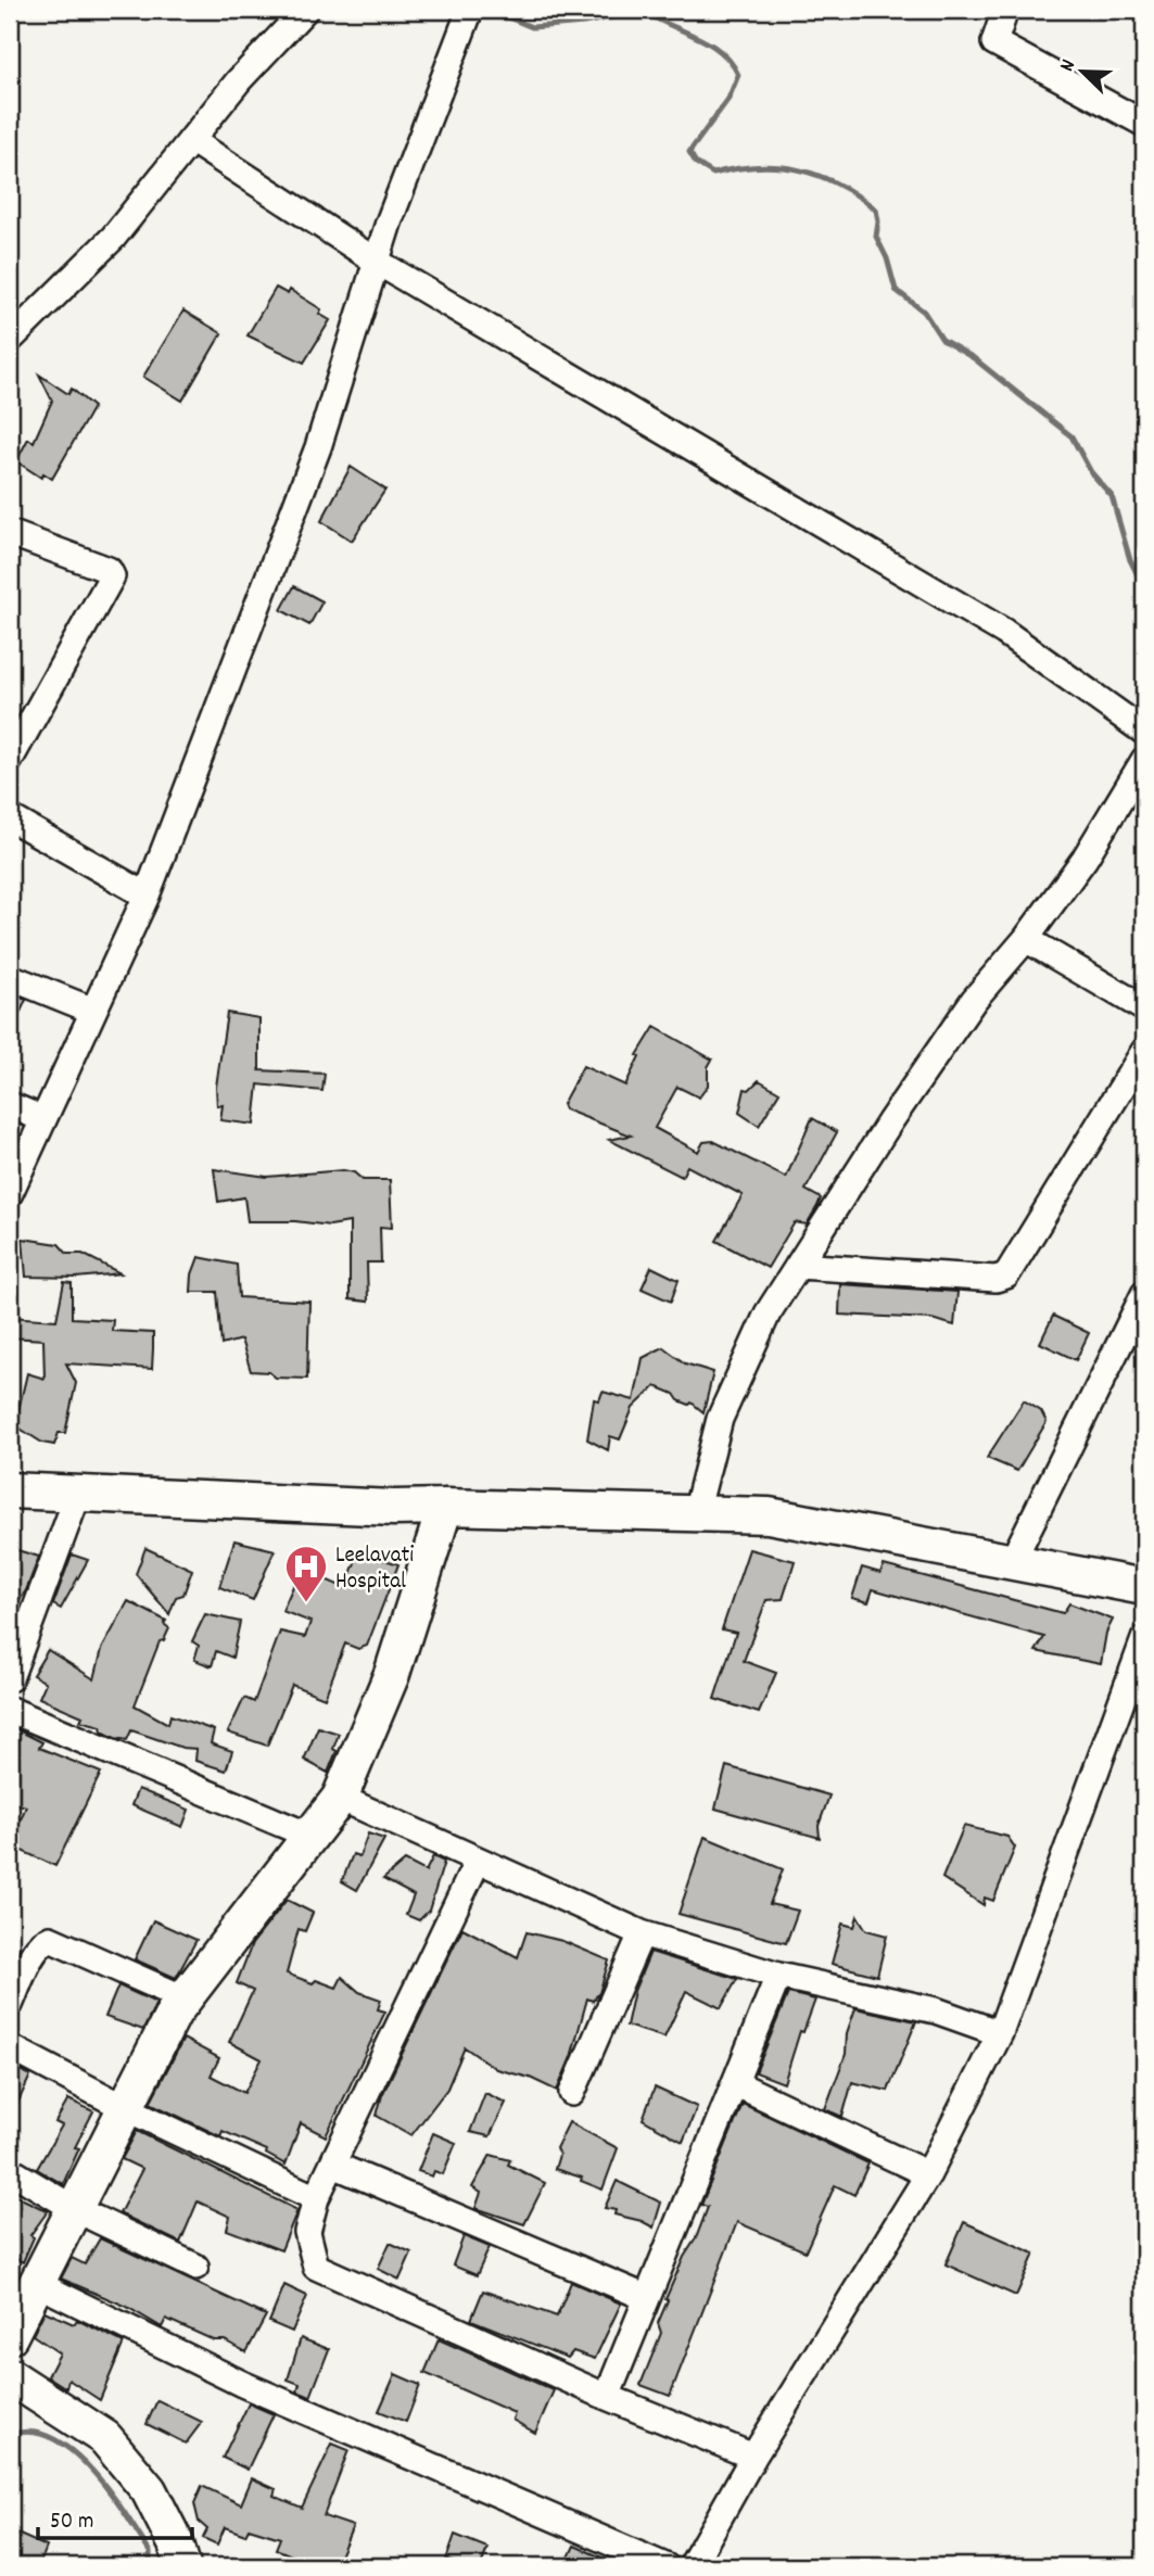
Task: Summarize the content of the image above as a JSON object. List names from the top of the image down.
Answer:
{
  "places": {
    "hospital": ["Leelavati Hospital"]
  },
  "scale_bar": "50 m",
  "north": "top left"
}
